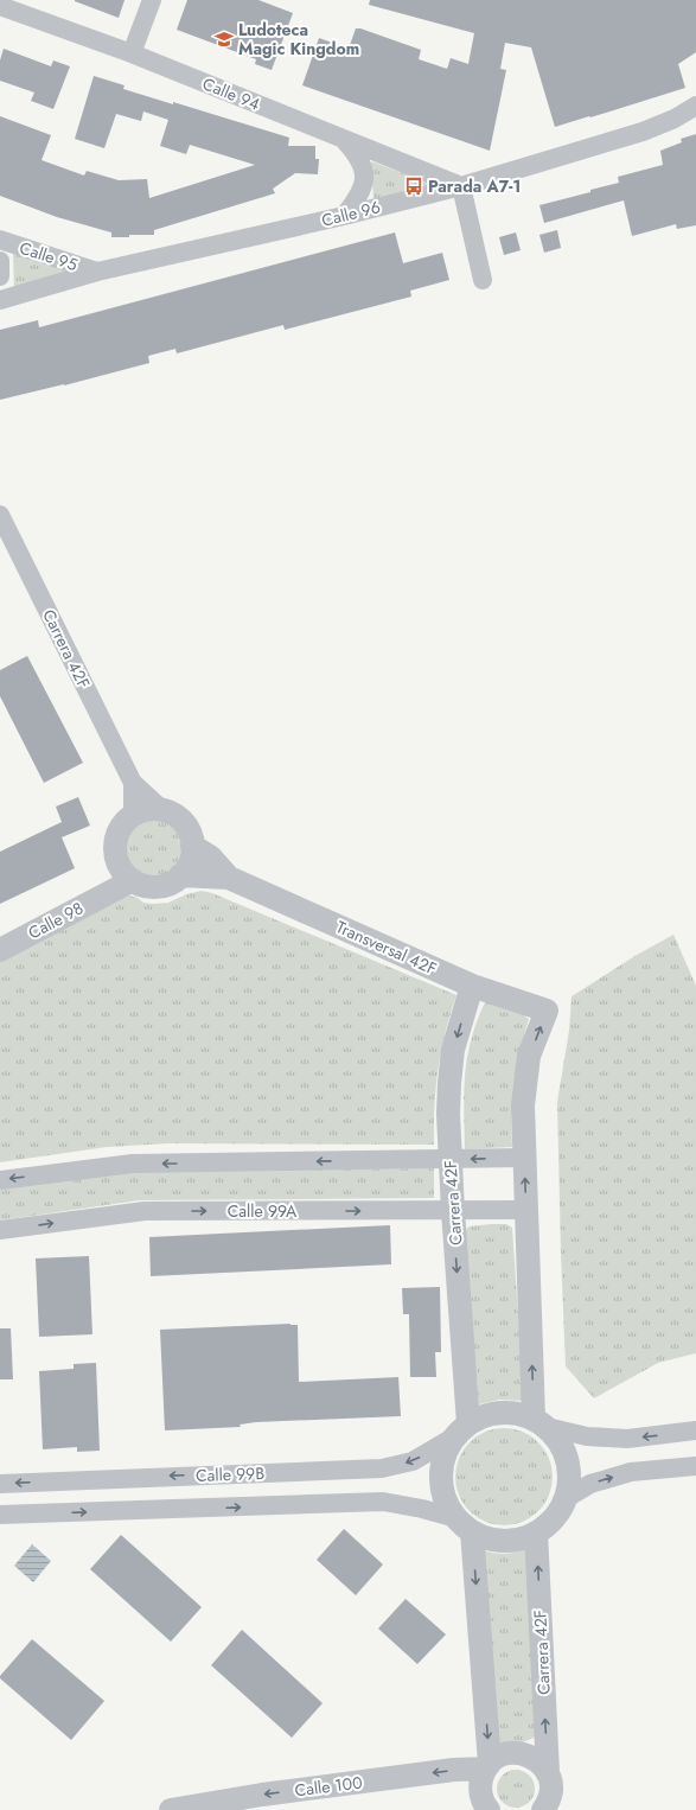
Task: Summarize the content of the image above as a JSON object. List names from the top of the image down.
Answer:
{
  "streets": {
    "street": [
      "Calle 94",
      "Calle 96",
      "Calle 95",
      "Carrera 42F",
      "Calle 98",
      "Transversal 42F",
      "Calle 99A",
      "Calle 99B",
      "Calle 100"
    ]
  },
  "crossings": [
    ["Calle 94", "Calle 96"],
    ["Calle 96", "Calle 95"],
    ["Carrera 42F", "Calle 98"],
    ["Carrera 42F", "Transversal 42F"],
    ["Carrera 42F", "Calle 99A"],
    ["Carrera 42F", "Calle 99B"],
    ["Calle 98", "Transversal 42F"]
  ],
  "one_way": ["Calle 100"],
  "places": {
    "school or university": ["Ludoteca Magic Kingdom"],
    "bus stop": ["Parada A7-1"]
  }
}
